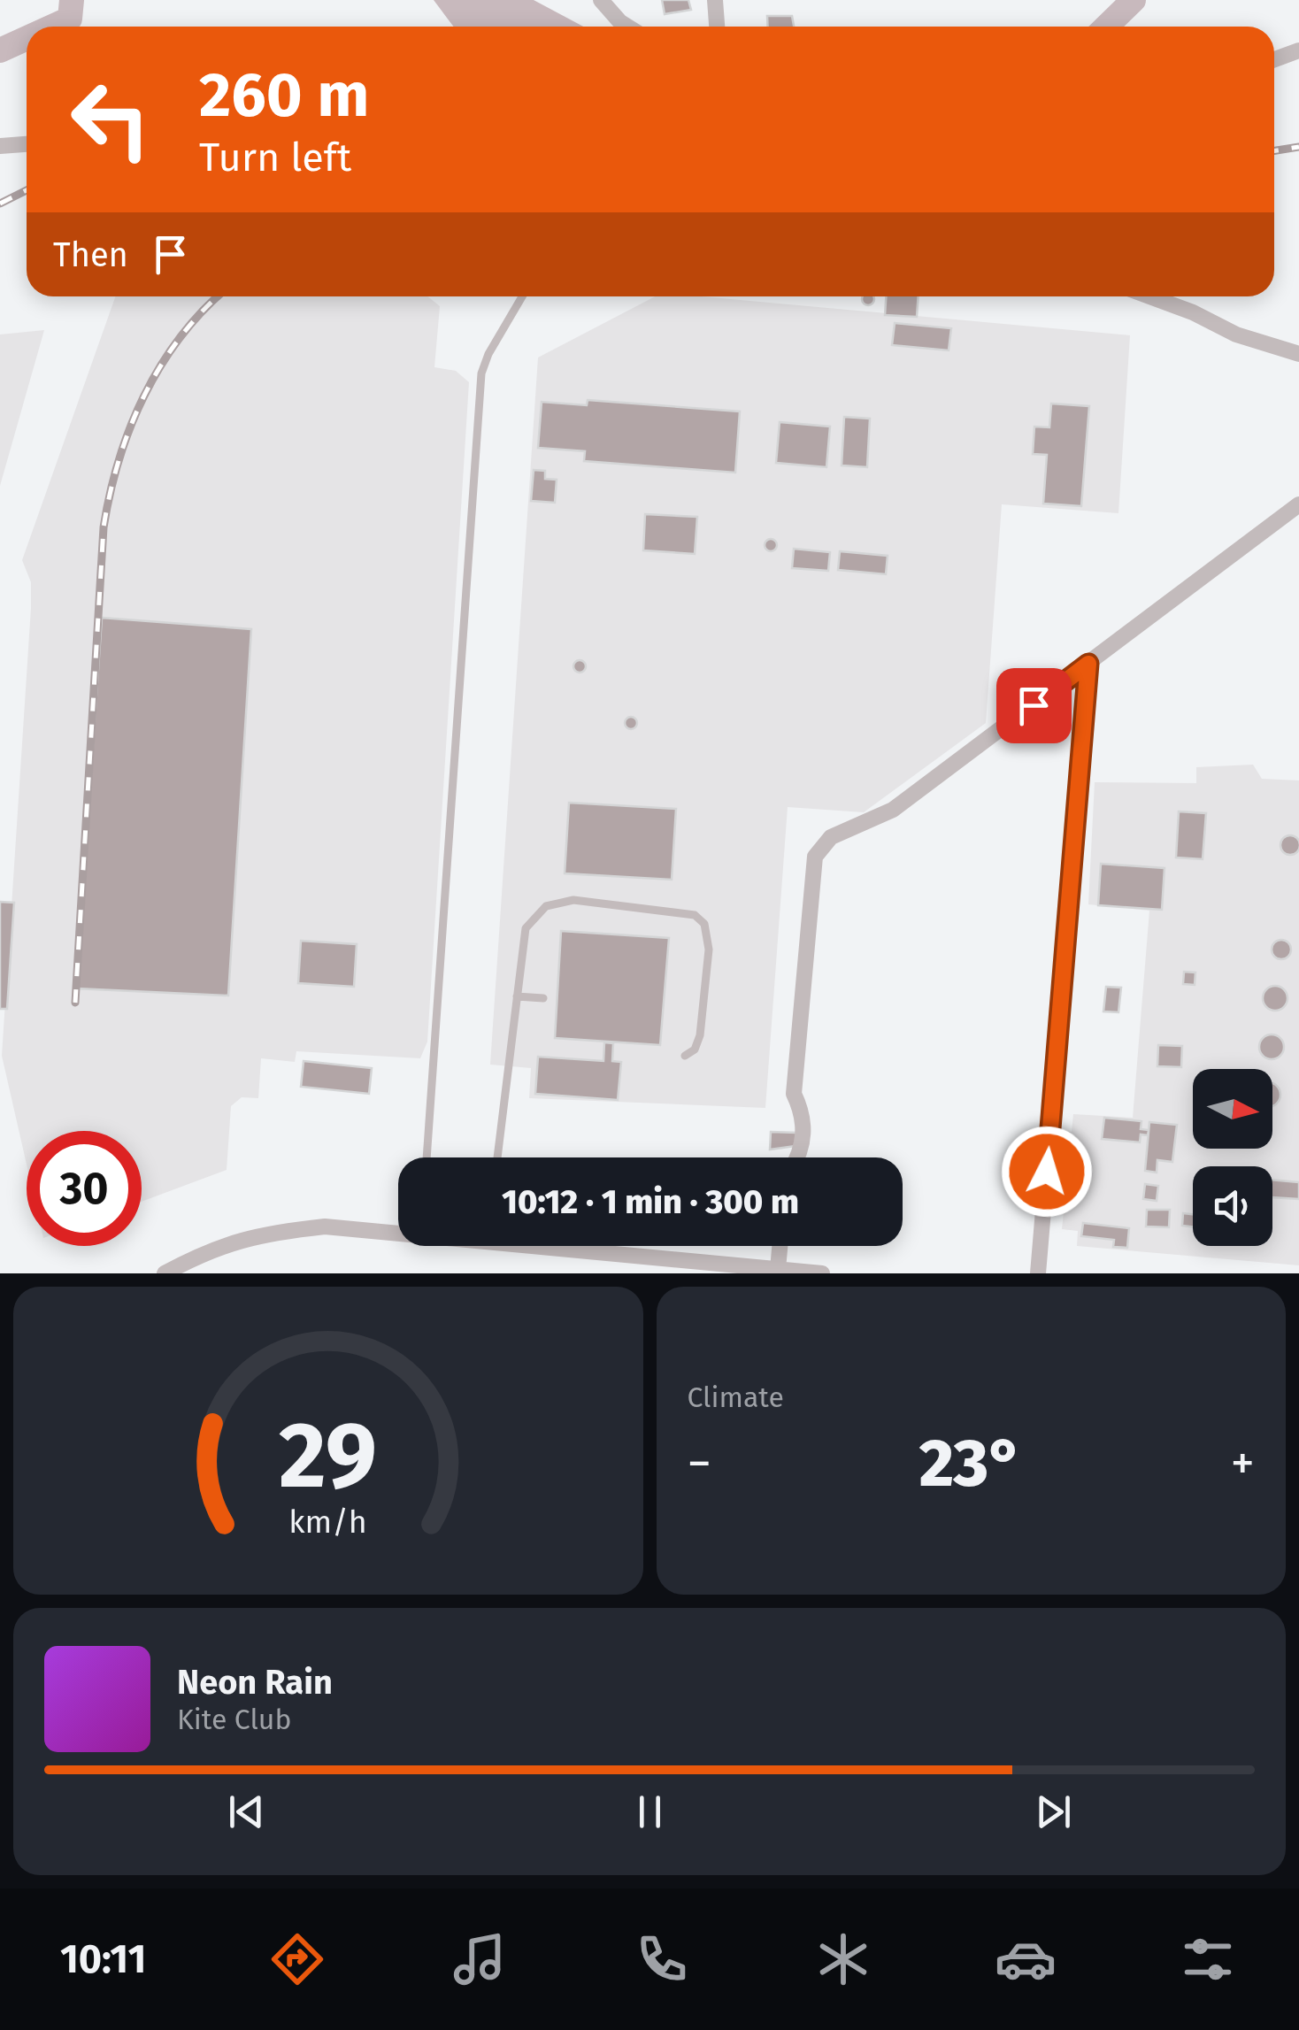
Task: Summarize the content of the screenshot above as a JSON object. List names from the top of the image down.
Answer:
{
  "north": "right",
  "page": {
    "turn": ["260 m", "Turn left"],
    "then": "Then",
    "limit": "30",
    "trip": "10:12 · 1 min · 300 m",
    "tile": "Climate",
    "heat": ["−", "23°", "+"],
    "song": ["Neon Rain", "Kite Club"],
    "tabs": "10:11",
    "gauge": ["29", "km/h"]
  }
}
